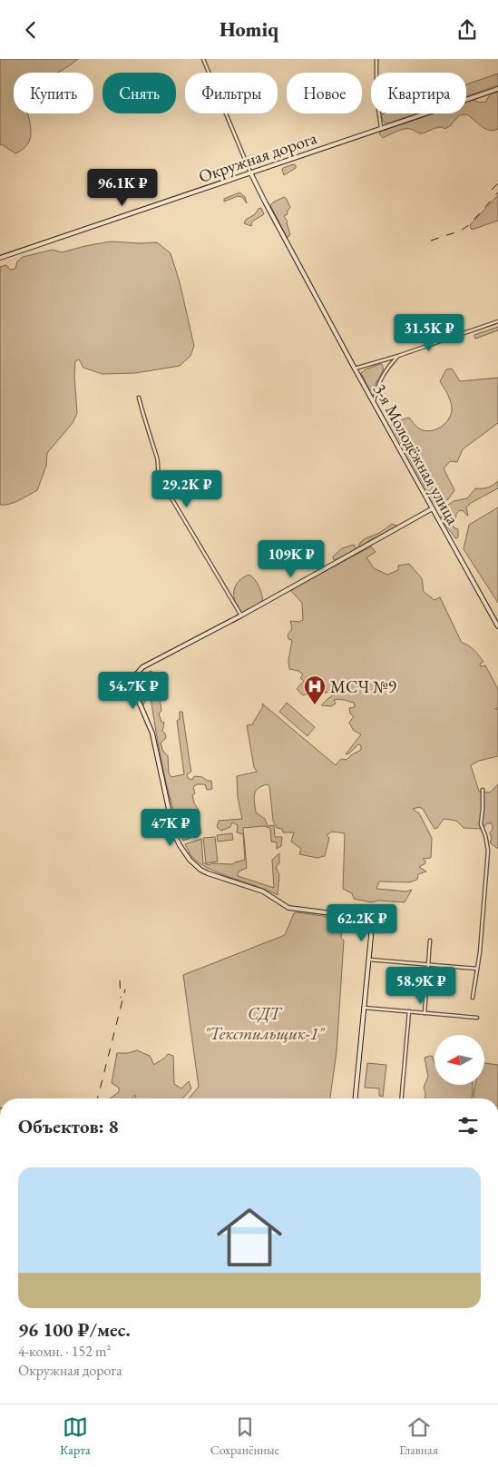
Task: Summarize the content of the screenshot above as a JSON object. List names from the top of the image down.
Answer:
{
  "streets": {
    "main road": ["Окружная дорога", "3-я Молодёжная улица"]
  },
  "crossings": [
    ["Окружная дорога", "3-я Молодёжная улица"]
  ],
  "parks": ["СДТ \"Текстильщик-1\""],
  "places": {
    "hospital": ["МСЧ №9"]
  },
  "north": "left",
  "page": {
    "header": "Homiq",
    "chip": [
      "Купить",
      "Снять",
      "Фильтры",
      "Новое",
      "Квартира"
    ],
    "price": [
      "96.1K ₽",
      "31.5K ₽",
      "29.2K ₽",
      "109K ₽",
      "54.7K ₽",
      "47K ₽",
      "62.2K ₽",
      "58.9K ₽"
    ],
    "heading": "Объектов: 8",
    "list": [
      {
        "name": "96 100 ₽/мес.",
        "note": "4-комн. · 152 m² · Окружная дорога"
      }
    ],
    "tabs": ["Карта", "Сохранённые", "Главная"]
  }
}
